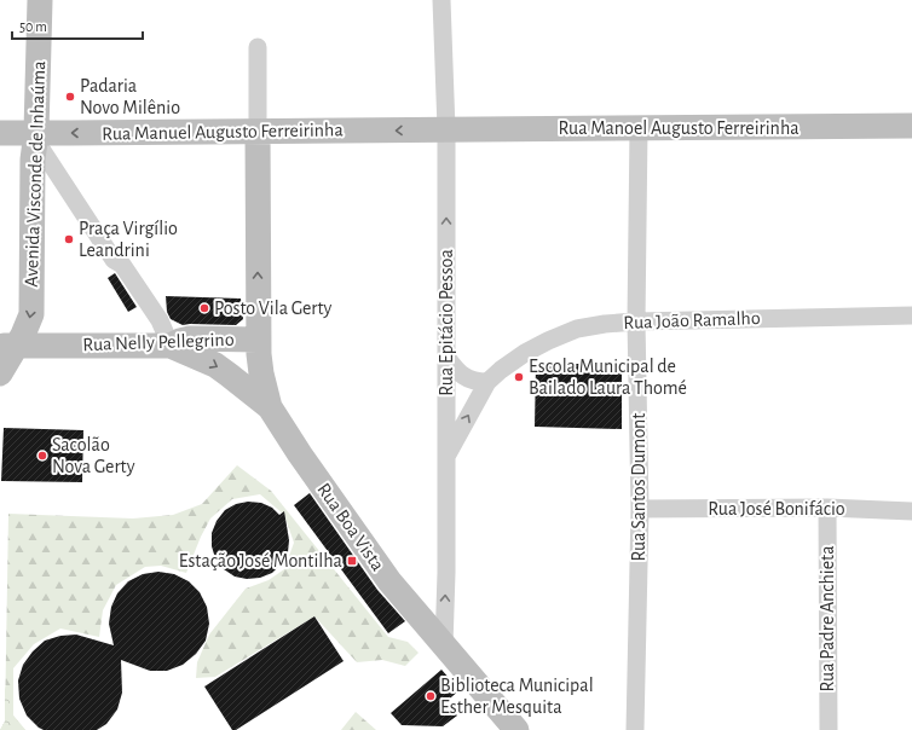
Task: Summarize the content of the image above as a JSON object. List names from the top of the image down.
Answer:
{
  "streets": {
    "main road": [
      "Rua Manoel Augusto Ferreirinha",
      "Rua Manuel Augusto Ferreirinha",
      "Avenida Visconde de Inhaúma",
      "Rua Nelly Pellegrino",
      "Rua Boa Vista"
    ],
    "street": [
      "Rua João Ramalho",
      "Rua Epitácio Pessoa",
      "Rua Santos Dumont",
      "Rua José Bonifácio",
      "Rua Padre Anchieta"
    ]
  },
  "crossings": [
    ["Rua Manoel Augusto Ferreirinha", "Rua Manuel Augusto Ferreirinha"],
    ["Rua Manoel Augusto Ferreirinha", "Rua Epitácio Pessoa"],
    ["Rua Manoel Augusto Ferreirinha", "Rua Santos Dumont"],
    ["Rua Manuel Augusto Ferreirinha", "Avenida Visconde de Inhaúma"],
    ["Rua Manuel Augusto Ferreirinha", "Rua Epitácio Pessoa"],
    ["Avenida Visconde de Inhaúma", "Rua Nelly Pellegrino"],
    ["Rua João Ramalho", "Rua Epitácio Pessoa"],
    ["Rua João Ramalho", "Rua Santos Dumont"],
    ["Rua Epitácio Pessoa", "Rua Boa Vista"],
    ["Rua Nelly Pellegrino", "Rua Boa Vista"],
    ["Rua Santos Dumont", "Rua José Bonifácio"],
    ["Rua José Bonifácio", "Rua Padre Anchieta"]
  ],
  "one_way": ["Rua Manuel Augusto Ferreirinha", "Rua Epitácio Pessoa"],
  "places": {
    "other": [
      "Padaria Novo Milênio",
      "Praça Virgílio Leandrini",
      "Posto Vila Gerty",
      "Escola Municipal de Bailado Laura Thomé",
      "Sacolão Nova Gerty",
      "Biblioteca Municipal Esther Mesquita"
    ],
    "transit": ["Estação José Montilha"]
  },
  "scale_bar": "50 m"
}
